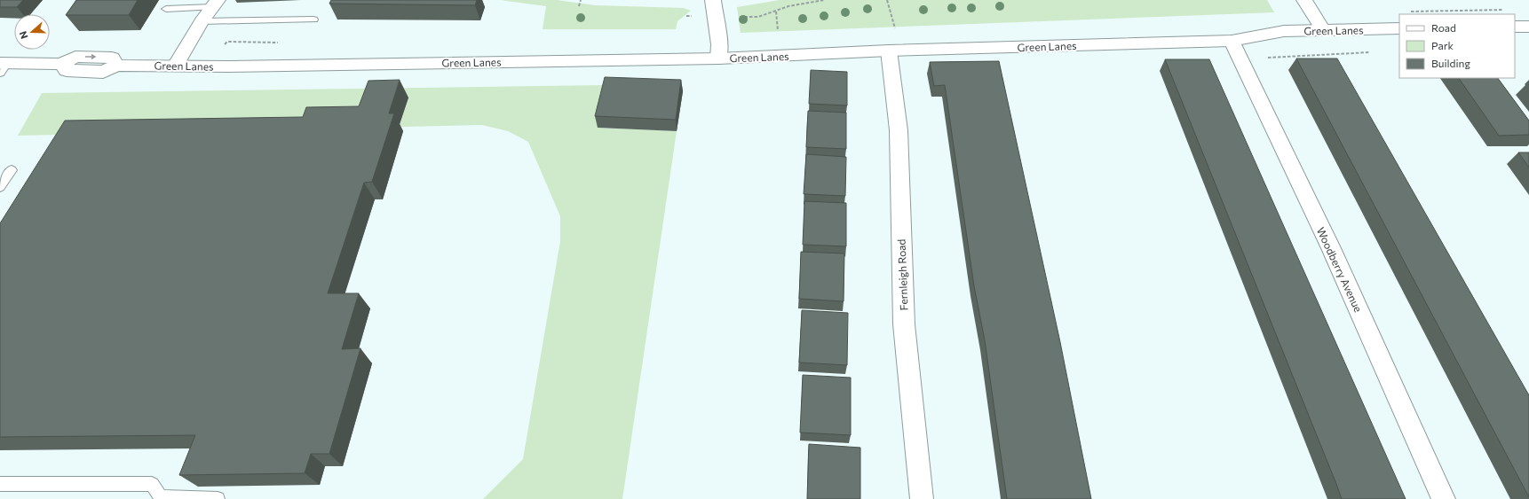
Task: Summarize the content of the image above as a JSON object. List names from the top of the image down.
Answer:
{
  "streets": {
    "main road": ["Green Lanes", "Woodberry Avenue", "Fernleigh Road"]
  },
  "crossings": [
    ["Green Lanes", "Woodberry Avenue"],
    ["Green Lanes", "Fernleigh Road"]
  ],
  "legend": ["Road", "Park", "Building"],
  "north": "left"
}
